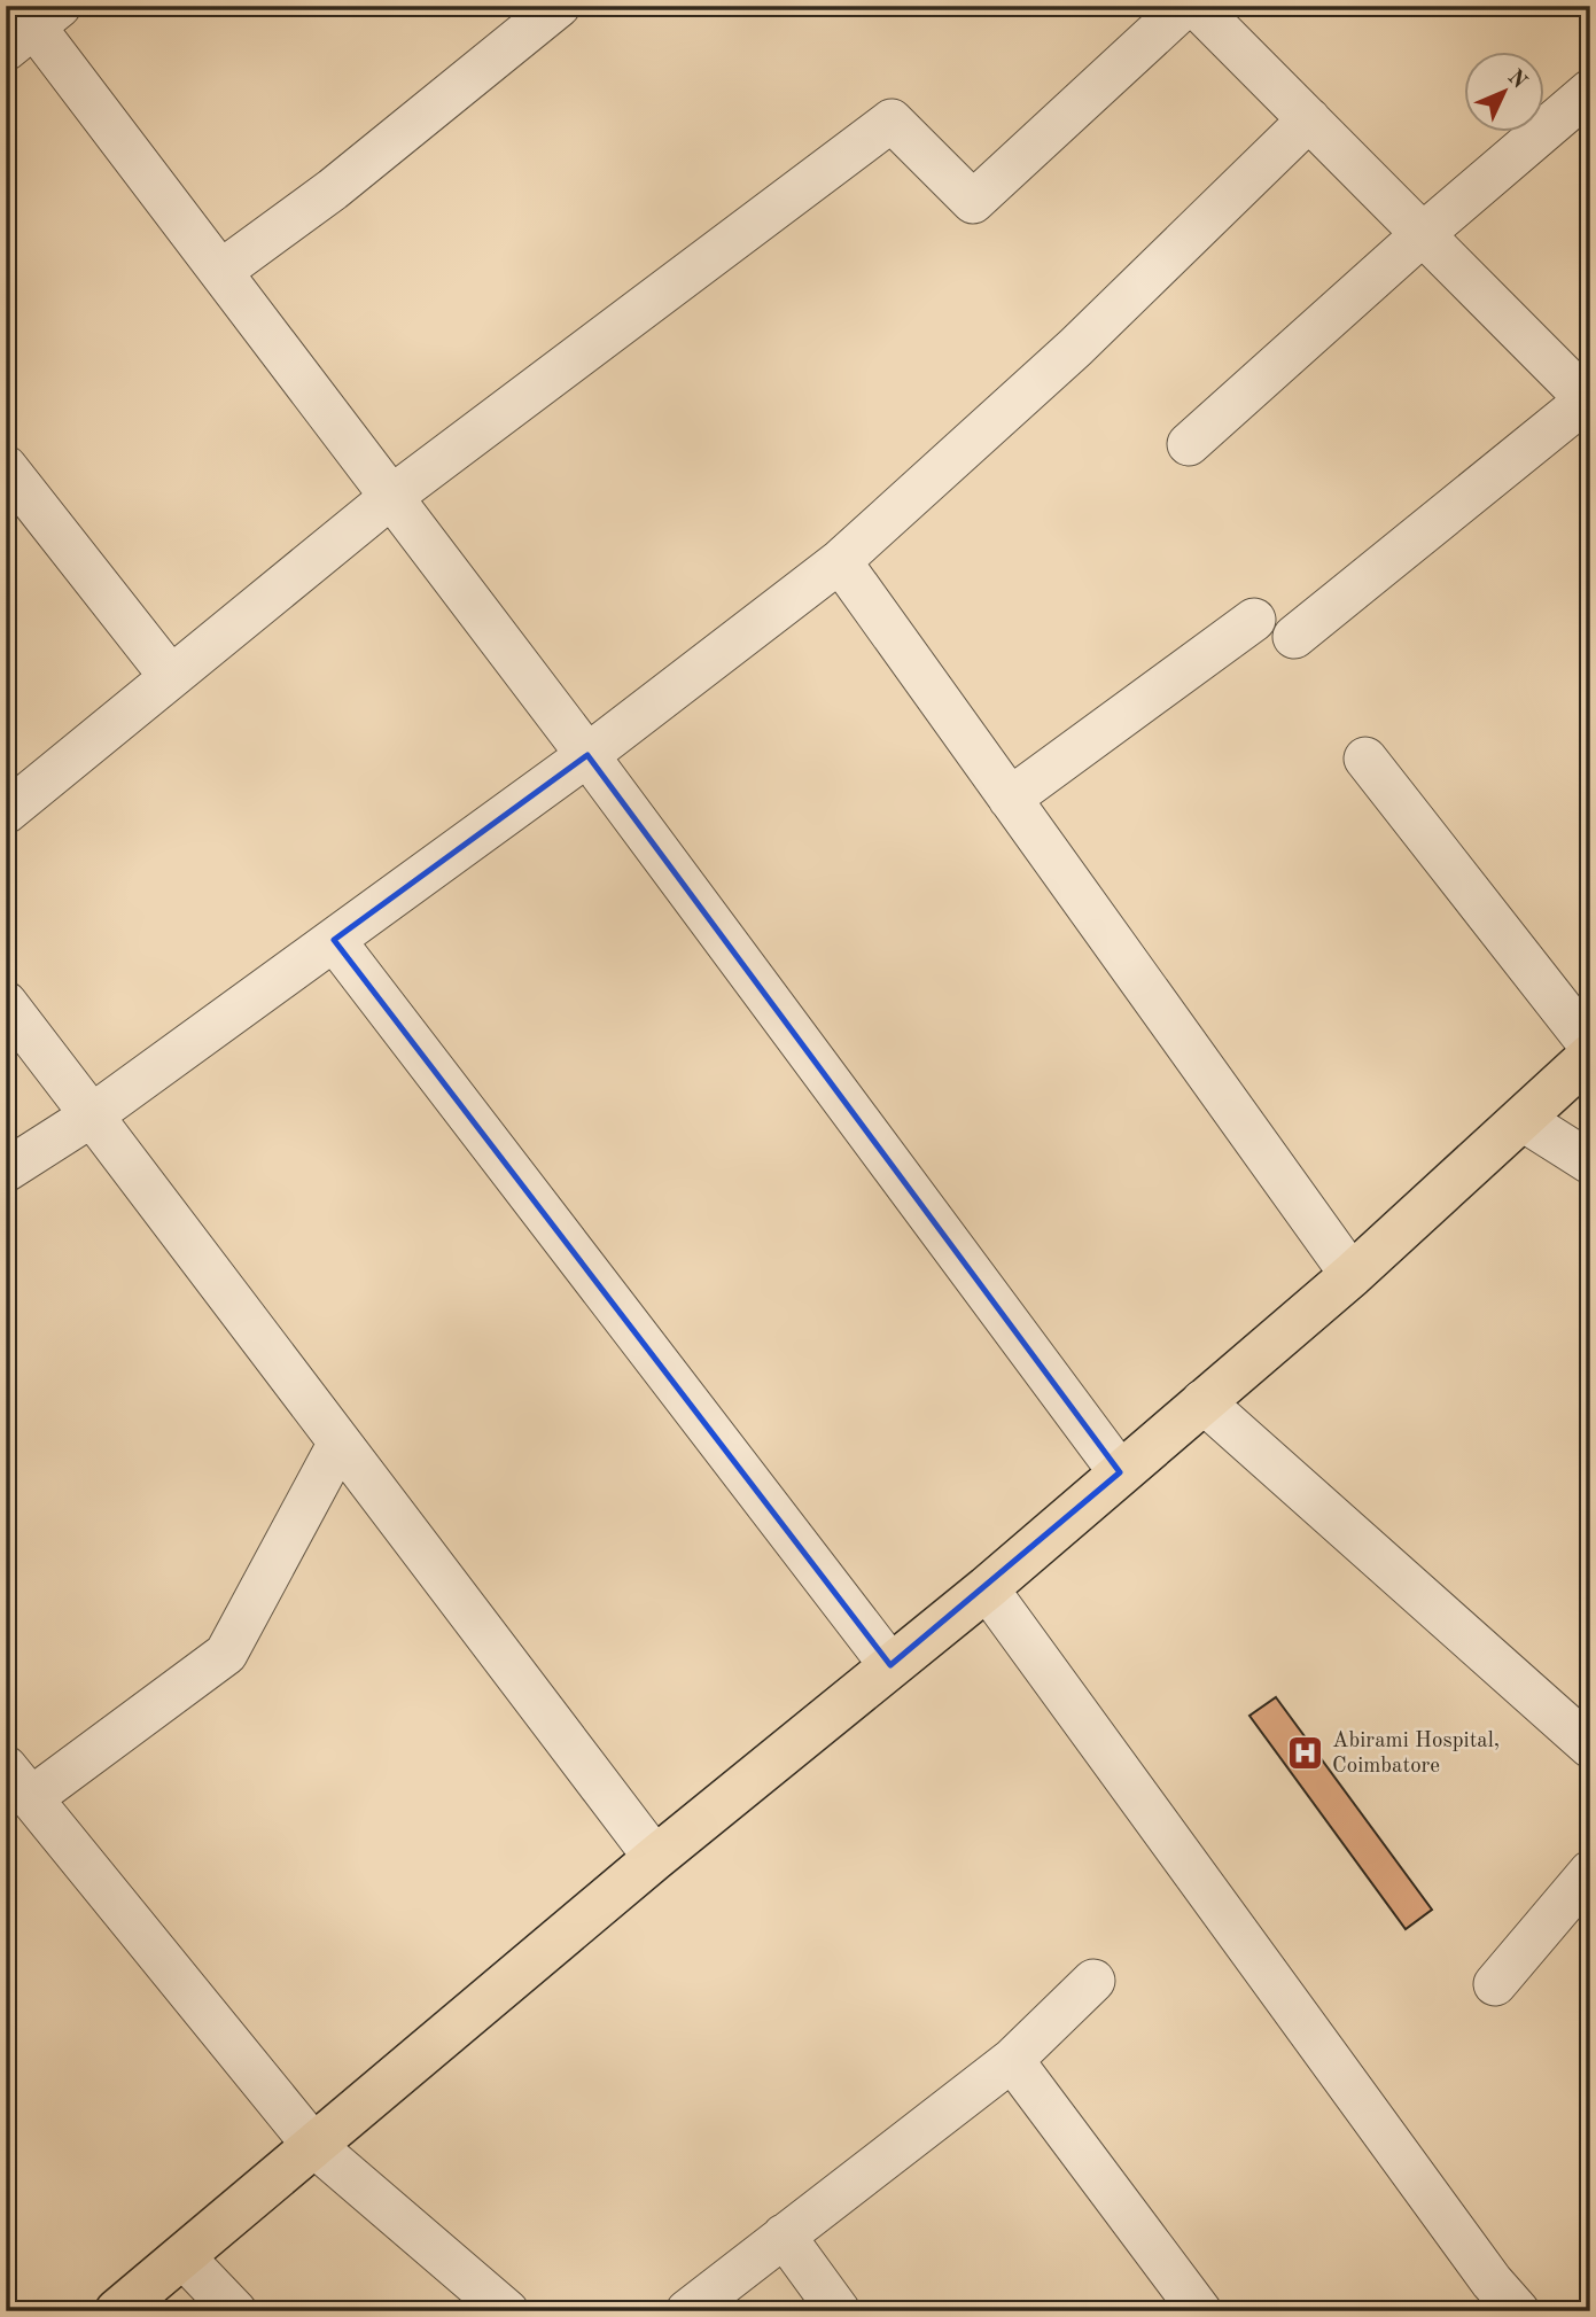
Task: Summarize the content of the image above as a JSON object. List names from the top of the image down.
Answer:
{
  "places": {
    "hospital": ["Abirami Hospital, Coimbatore"]
  },
  "north": "top right"
}
